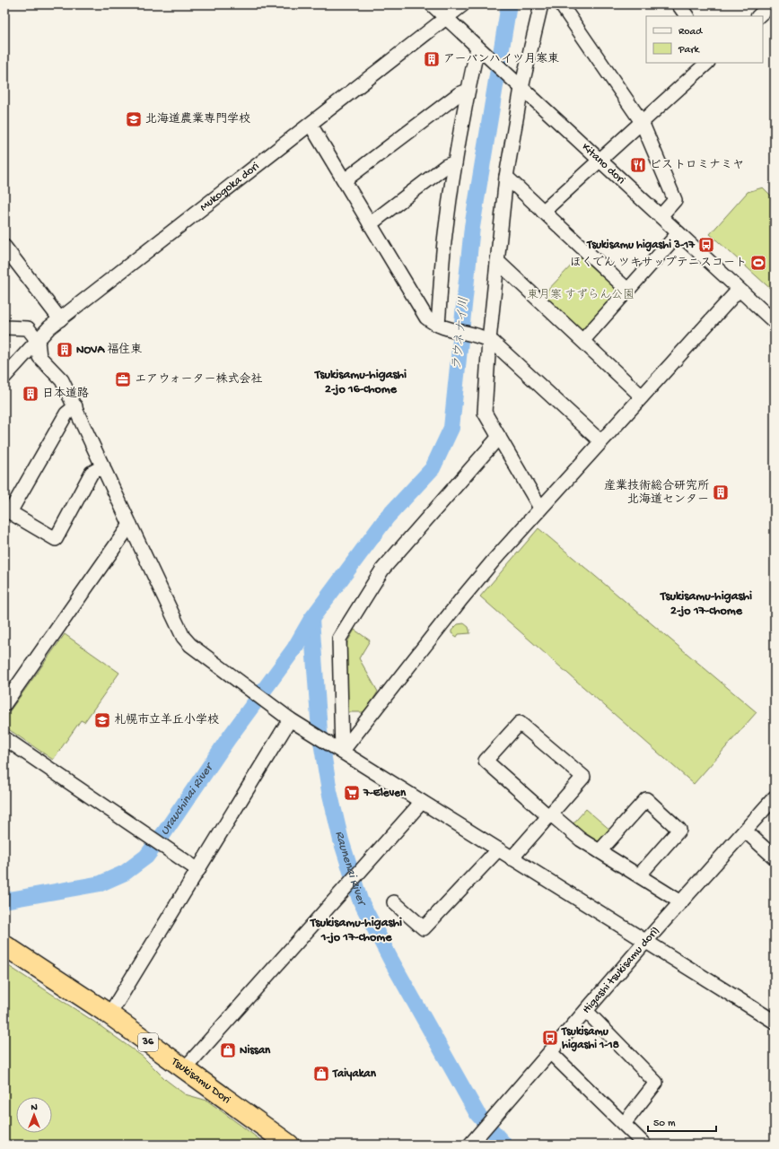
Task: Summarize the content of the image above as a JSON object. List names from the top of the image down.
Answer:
{
  "streets": {
    "highway": ["36", "Tsukisamu Dori"],
    "street": ["Kitano dori", "Mukogoka dori", "Higashi tsukisamu dori)"]
  },
  "crossings": [
    ["Kitano dori", "Mukogoka dori"]
  ],
  "districts": ["Tsukisamu-higashi 2-jo 16-chome", "Tsukisamu-higashi 2-jo 17-chome", "Tsukisamu-higashi 1-jo 17-chome"],
  "water": ["ラウネナイ川", "Urauchinai River", "Raunenai River"],
  "parks": ["東月寒 すずらん公園"],
  "places": {
    "building": [
      "アーバンハイツ月寒東",
      "NOVA 福住東",
      "日本道路",
      "産業技術総合研究所 北海道センター"
    ],
    "school or university": ["北海道農業専門学校", "札幌市立羊丘小学校"],
    "restaurant": ["ビストロミナミヤ"],
    "bus stop": ["Tsukisamu higashi 3-17", "Tsukisamu higashi 1-18"],
    "sports": ["ほくでん ツキサップテニスコート"],
    "office": ["エアウォーター株式会社"],
    "supermarket": ["7-Eleven"],
    "shop": ["Nissan", "Taiyakan"]
  },
  "legend": ["Road", "Park"],
  "scale_bar": "50 m",
  "north": "top"
}
